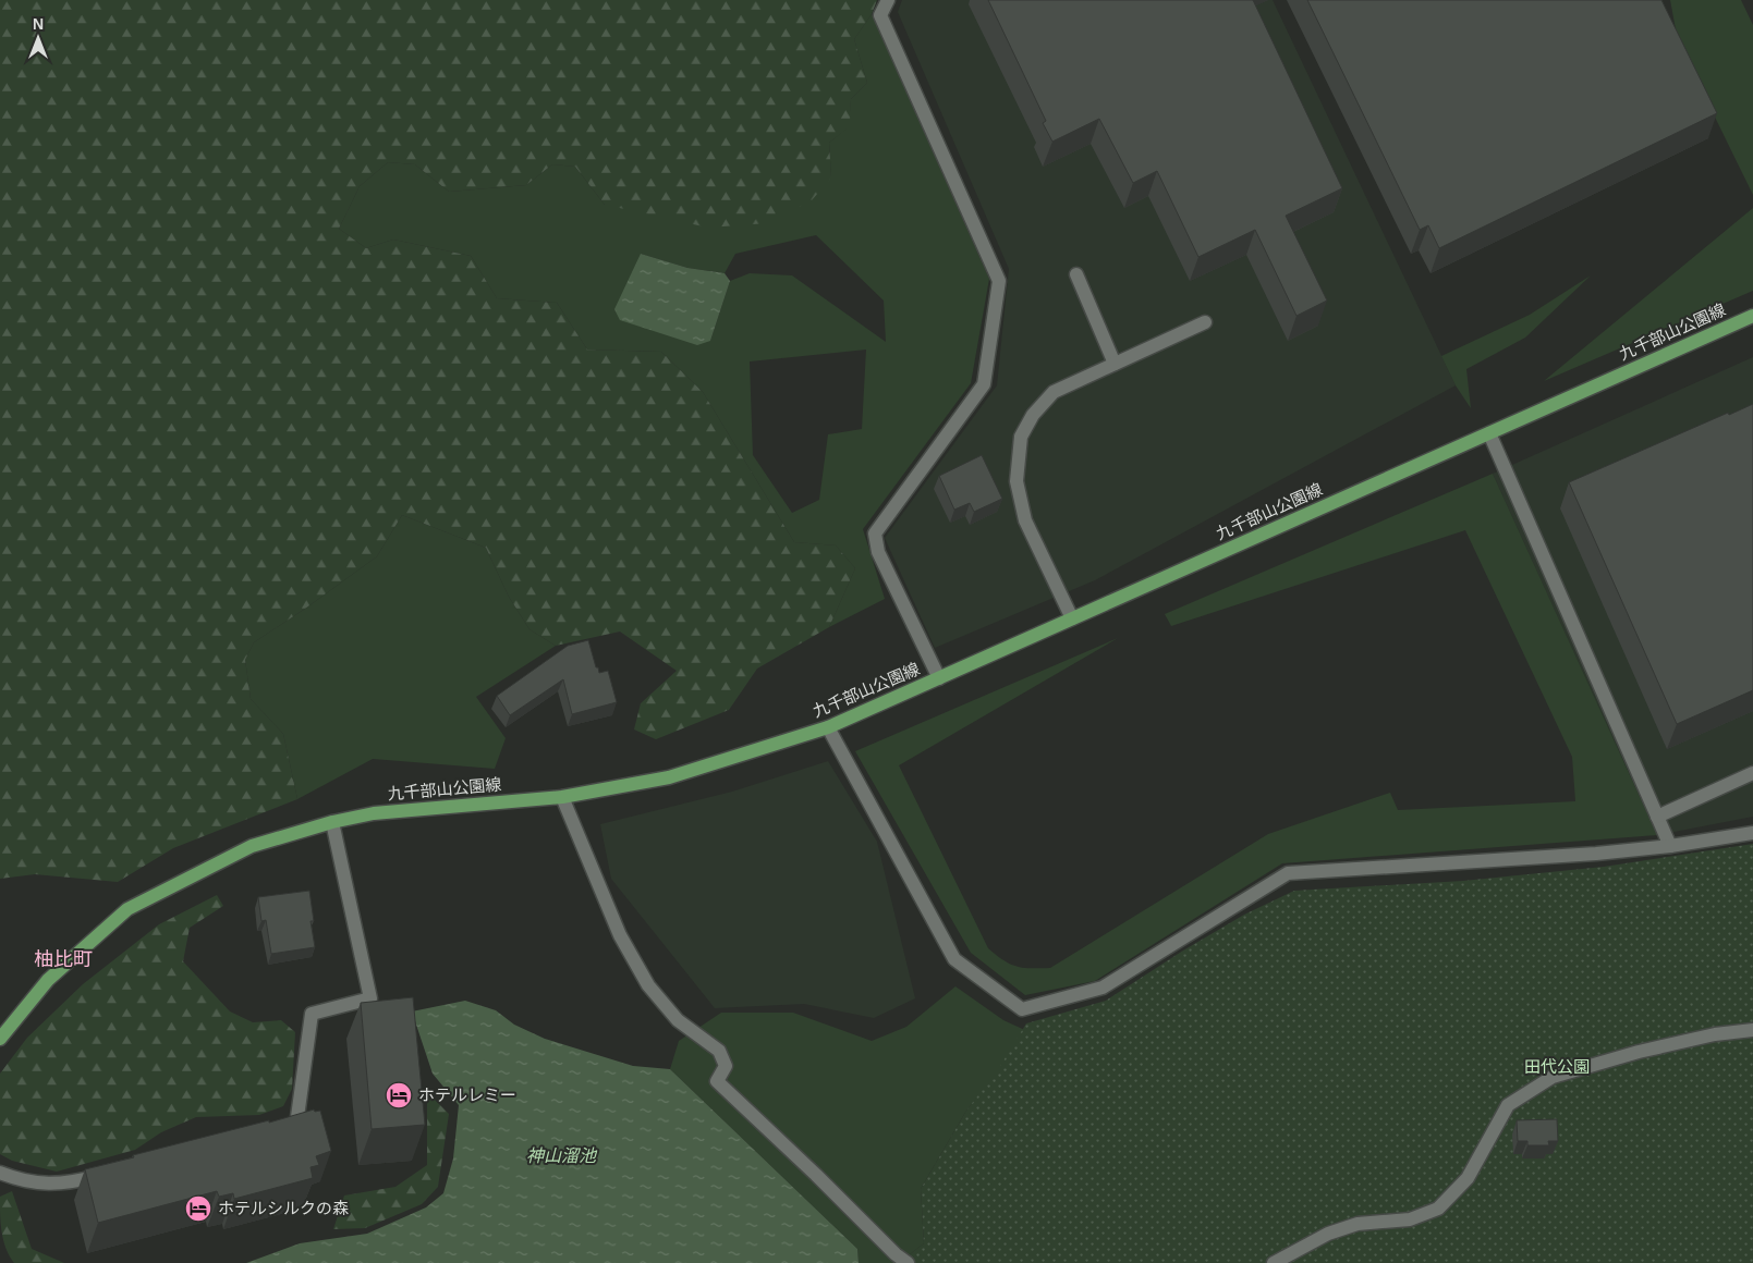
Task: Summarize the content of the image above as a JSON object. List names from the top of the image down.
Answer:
{
  "streets": {
    "main road": ["九千部山公園線"]
  },
  "districts": ["柚比町"],
  "water": ["神山溜池"],
  "parks": ["田代公園"],
  "places": {
    "hotel": ["ホテルレミー", "ホテルシルクの森"]
  },
  "north": "top"
}
